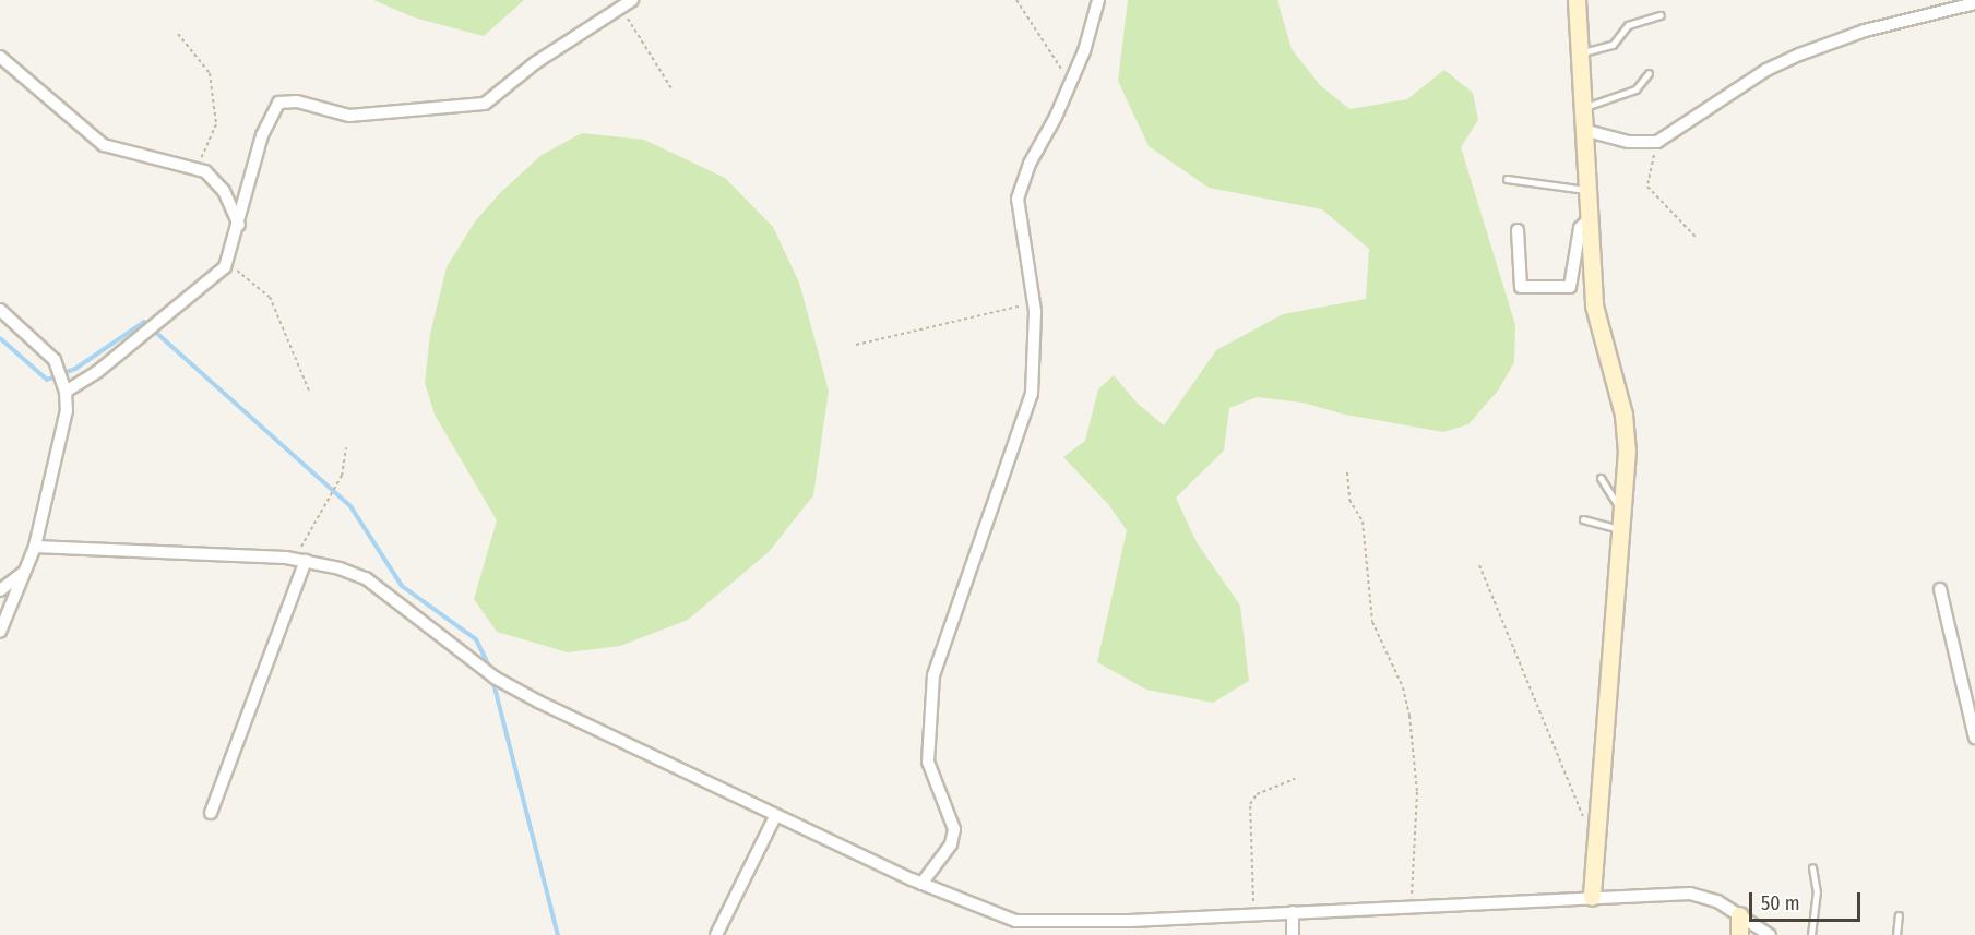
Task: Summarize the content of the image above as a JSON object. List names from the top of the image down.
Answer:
{
  "scale_bar": "50 m"
}
